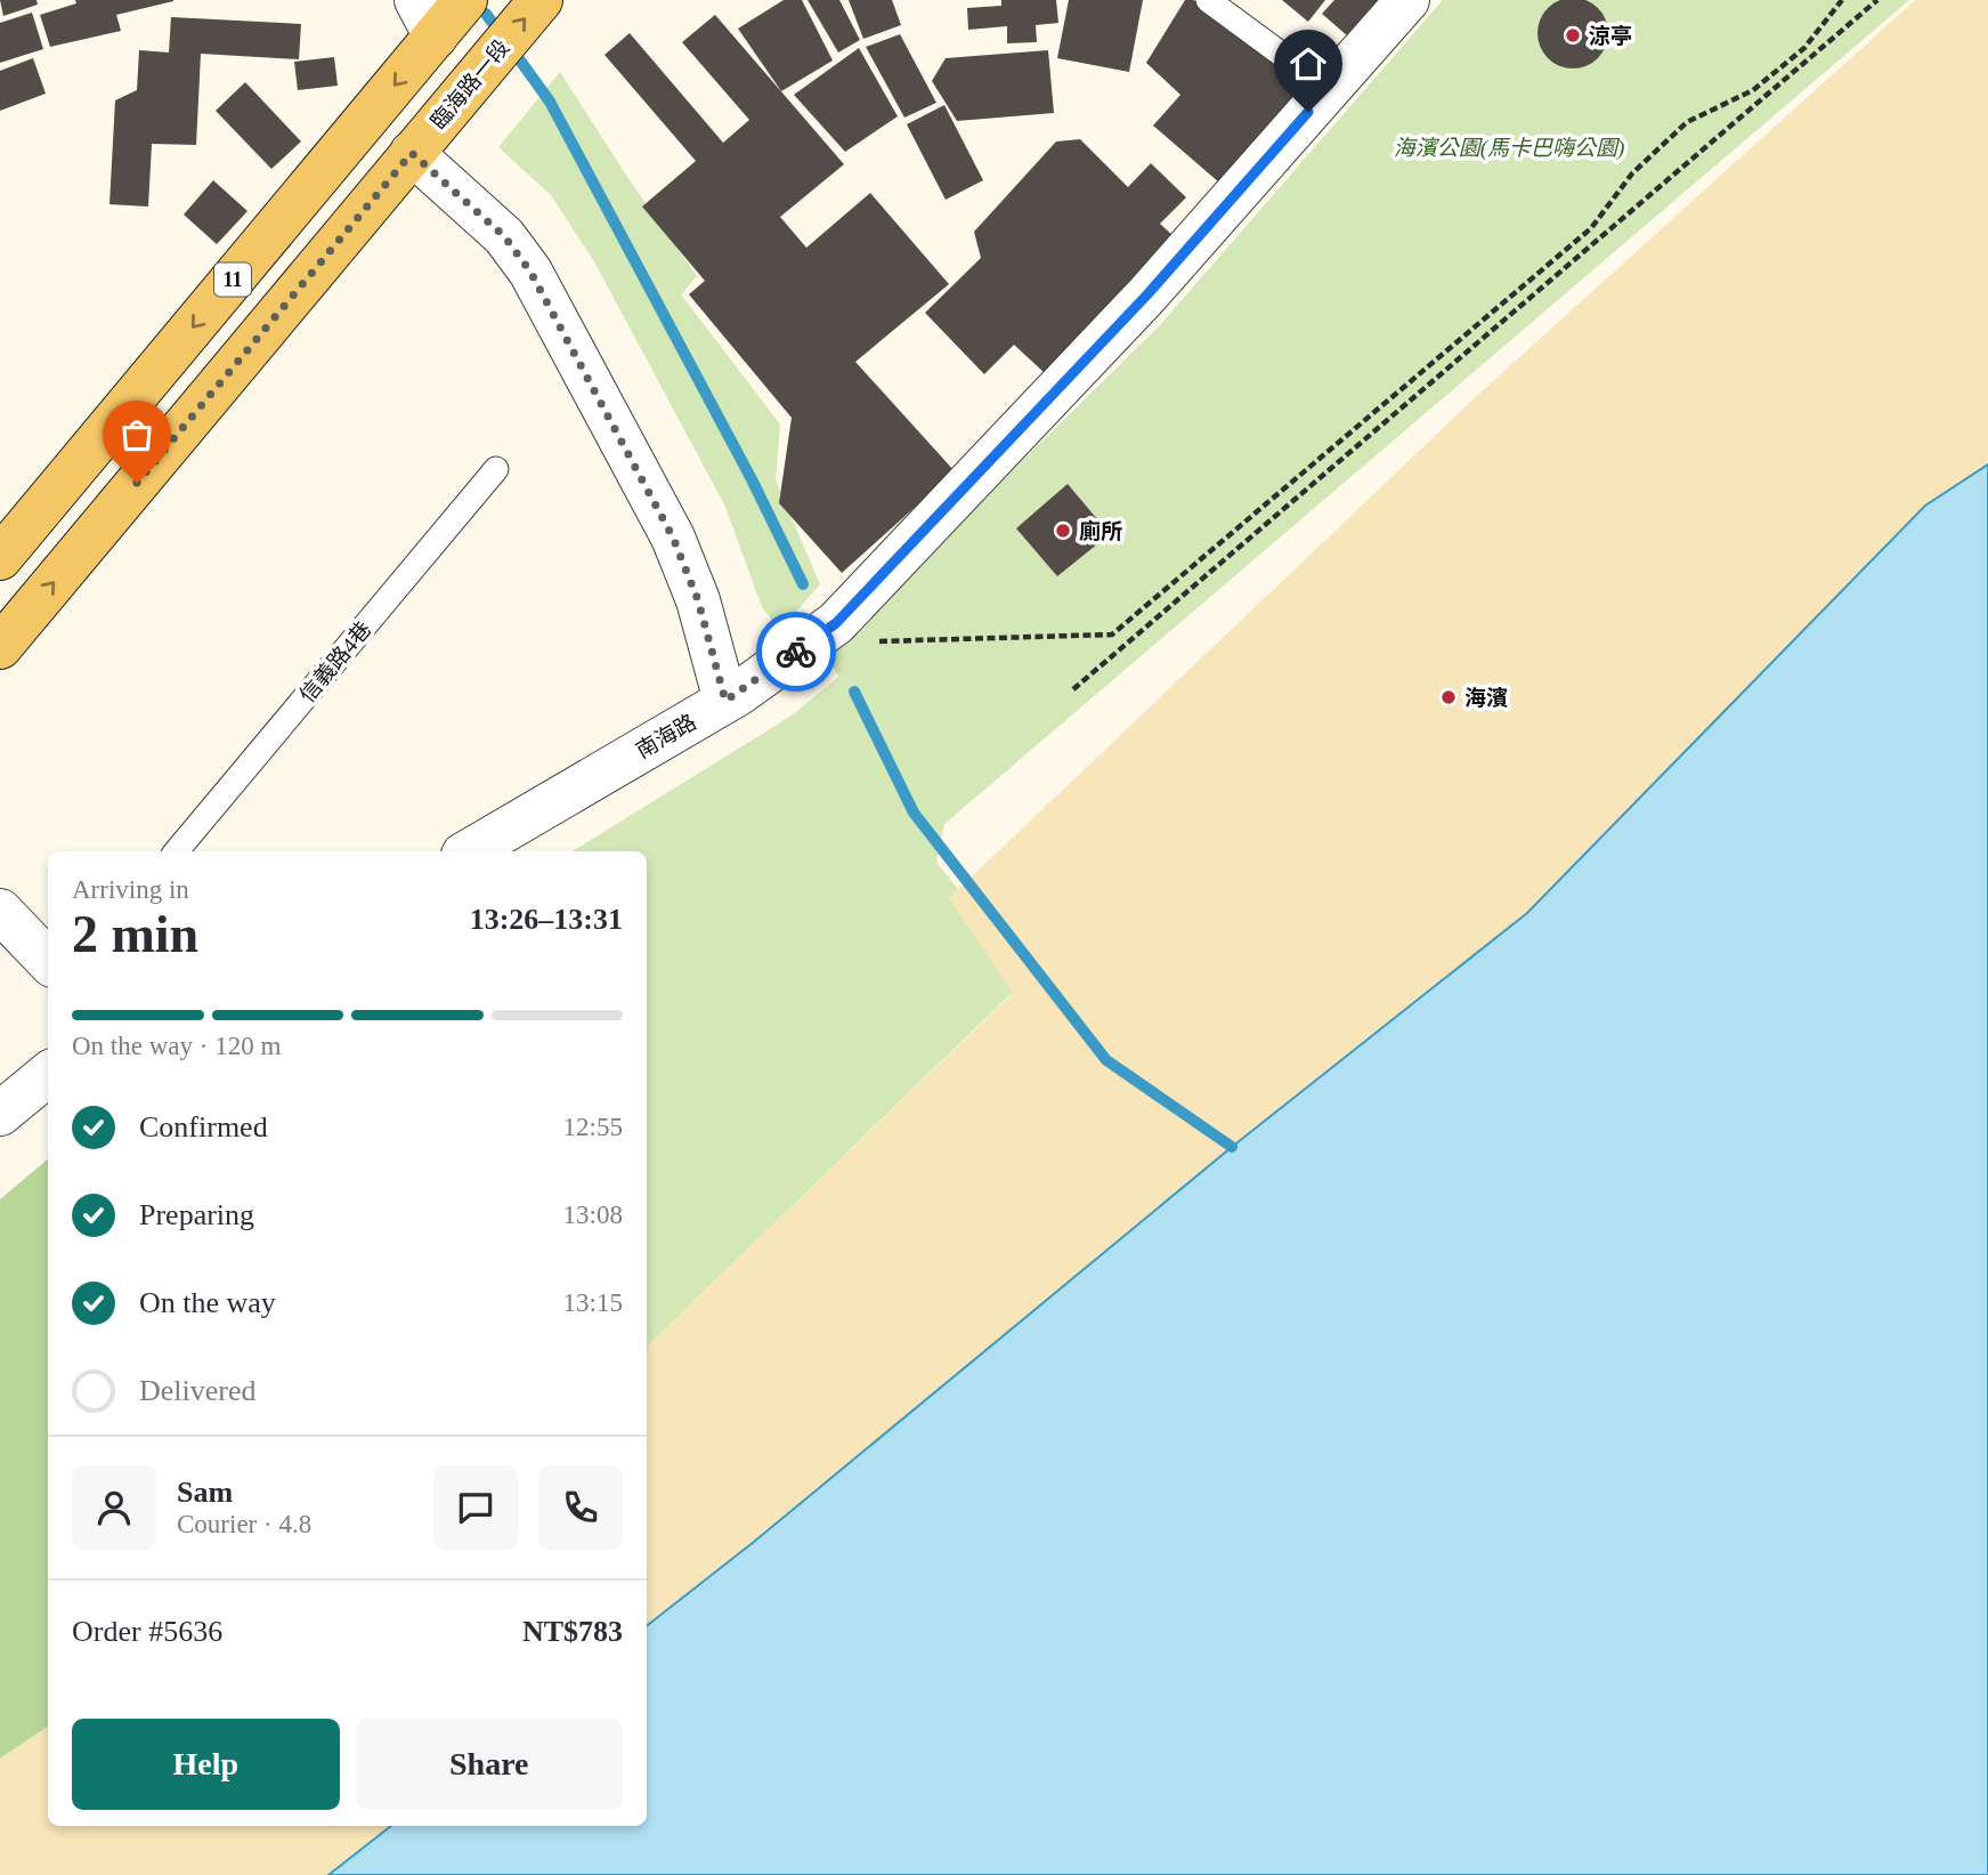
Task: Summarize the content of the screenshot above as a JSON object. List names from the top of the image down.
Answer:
{
  "streets": {
    "main road": ["臨海路一段", "11"],
    "street": ["南海路"],
    "lane": ["信義路4巷"]
  },
  "parks": ["海濱公園(馬卡巴嗨公園)"],
  "places": ["涼亭", "廁所", "海濱"],
  "page": {
    "heading": ["2 min", "Arriving in", "13:26–13:31"],
    "panel": [
      "Sam",
      "Courier · 4.8",
      "Order #5636",
      "NT$783"
    ],
    "bar": "On the way · 120 m",
    "list": [
      ["Confirmed", "12:55"],
      ["Preparing", "13:08"],
      ["On the way", "13:15"],
      "Delivered"
    ],
    "buttons": ["Help", "Share"]
  }
}
